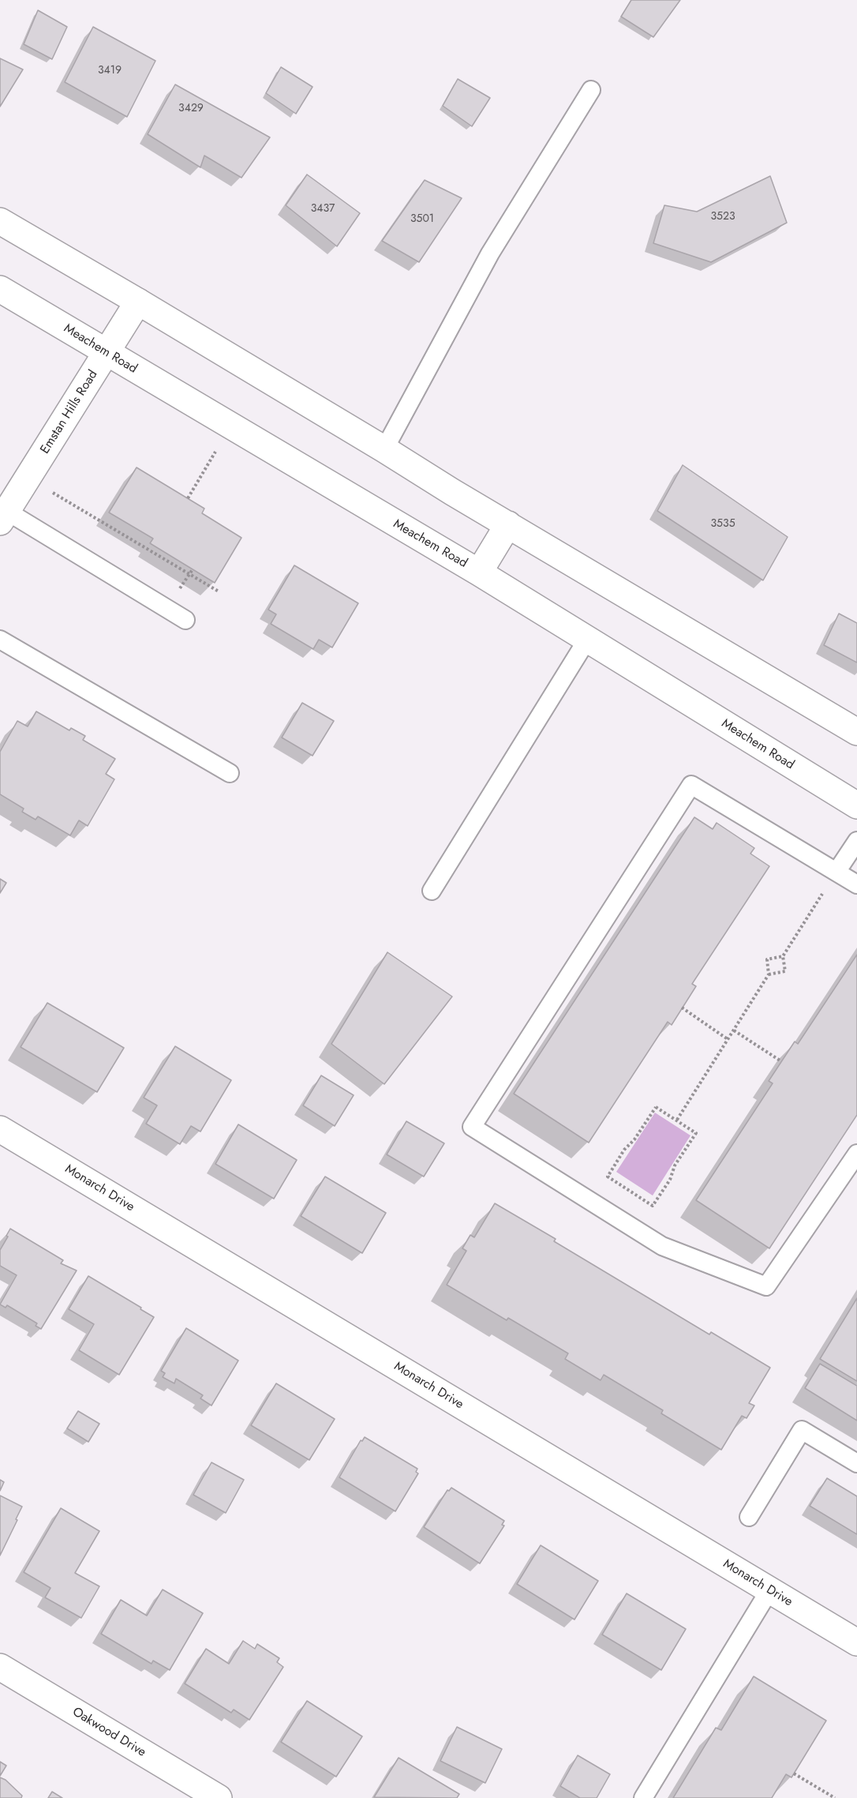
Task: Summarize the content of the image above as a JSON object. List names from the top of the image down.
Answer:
{
  "streets": {
    "street": [
      "Meachem Road",
      "Emstan Hills Road",
      "Monarch Drive",
      "Oakwood Drive"
    ]
  },
  "crossings": [
    ["Meachem Road", "Emstan Hills Road"]
  ],
  "house_numbers": [
    "3419",
    "3429",
    "3437",
    "3523",
    "3501",
    "3535"
  ]
}
